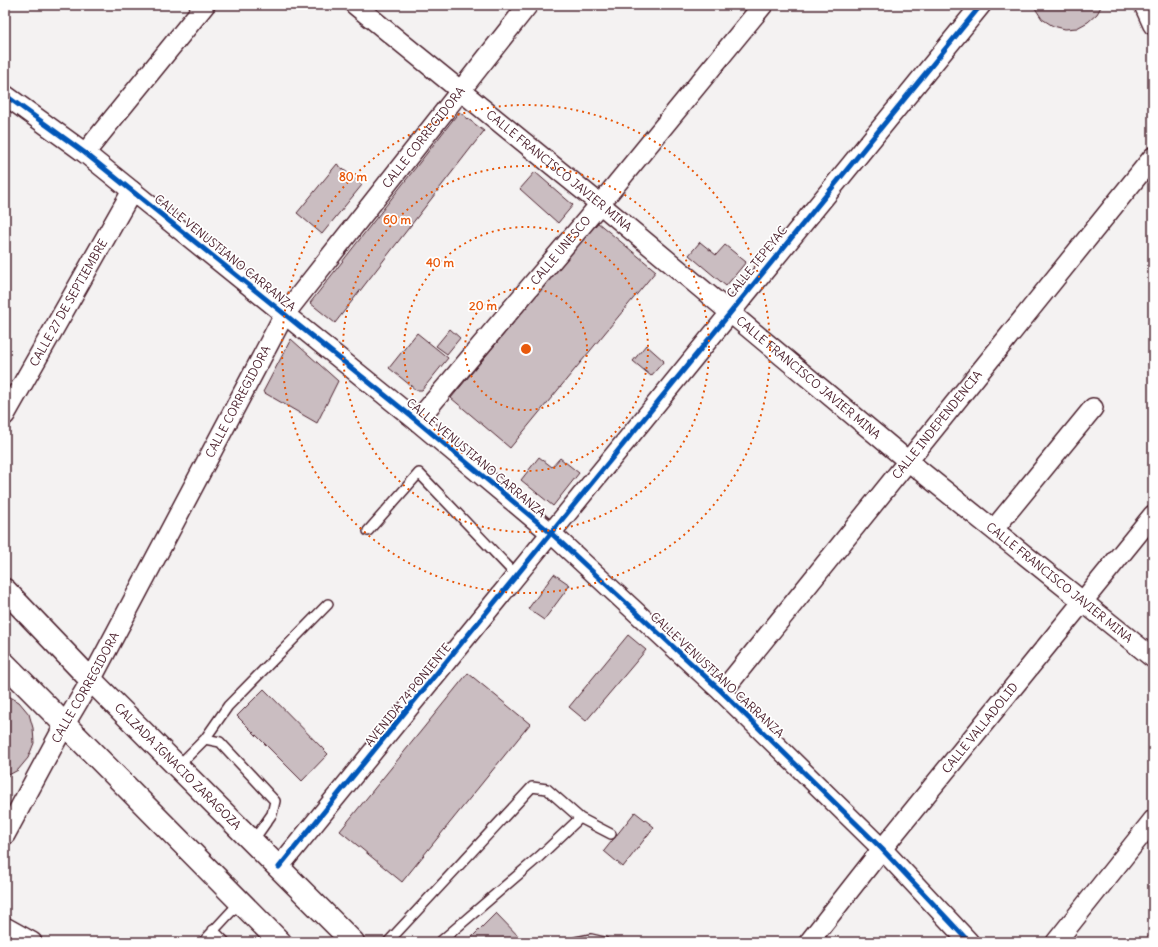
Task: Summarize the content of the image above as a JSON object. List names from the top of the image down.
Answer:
{
  "streets": {
    "main road": ["CALZADA IGNACIO ZARAGOZA"],
    "street": [
      "CALLE CORREGIDORA",
      "CALLE FRANCISCO JAVIER MINA",
      "CALLE UNESCO",
      "CALLE VENUSTIANO CARRANZA",
      "CALLE TEPEYAC",
      "CALLE 27 DE SEPTIEMBRE",
      "CALLE INDEPENDENCIA",
      "AVENIDA 74 PONIENTE",
      "CALLE VALLADOLID"
    ]
  },
  "crossings": [
    ["CALLE CORREGIDORA", "CALLE FRANCISCO JAVIER MINA"],
    ["CALLE CORREGIDORA", "CALLE VENUSTIANO CARRANZA"],
    ["CALLE CORREGIDORA", "CALZADA IGNACIO ZARAGOZA"],
    ["CALLE FRANCISCO JAVIER MINA", "CALLE UNESCO"],
    ["CALLE FRANCISCO JAVIER MINA", "CALLE TEPEYAC"],
    ["CALLE FRANCISCO JAVIER MINA", "CALLE INDEPENDENCIA"],
    ["CALLE FRANCISCO JAVIER MINA", "CALLE VALLADOLID"],
    ["CALLE UNESCO", "CALLE VENUSTIANO CARRANZA"],
    ["CALLE VENUSTIANO CARRANZA", "CALLE TEPEYAC"],
    ["CALLE VENUSTIANO CARRANZA", "CALLE 27 DE SEPTIEMBRE"],
    ["CALLE VENUSTIANO CARRANZA", "CALLE INDEPENDENCIA"],
    ["CALLE VENUSTIANO CARRANZA", "AVENIDA 74 PONIENTE"],
    ["CALLE VENUSTIANO CARRANZA", "CALLE VALLADOLID"],
    ["CALLE TEPEYAC", "AVENIDA 74 PONIENTE"],
    ["AVENIDA 74 PONIENTE", "CALZADA IGNACIO ZARAGOZA"]
  ],
  "rings": [
    "80 m",
    "60 m",
    "40 m",
    "20 m"
  ]
}
